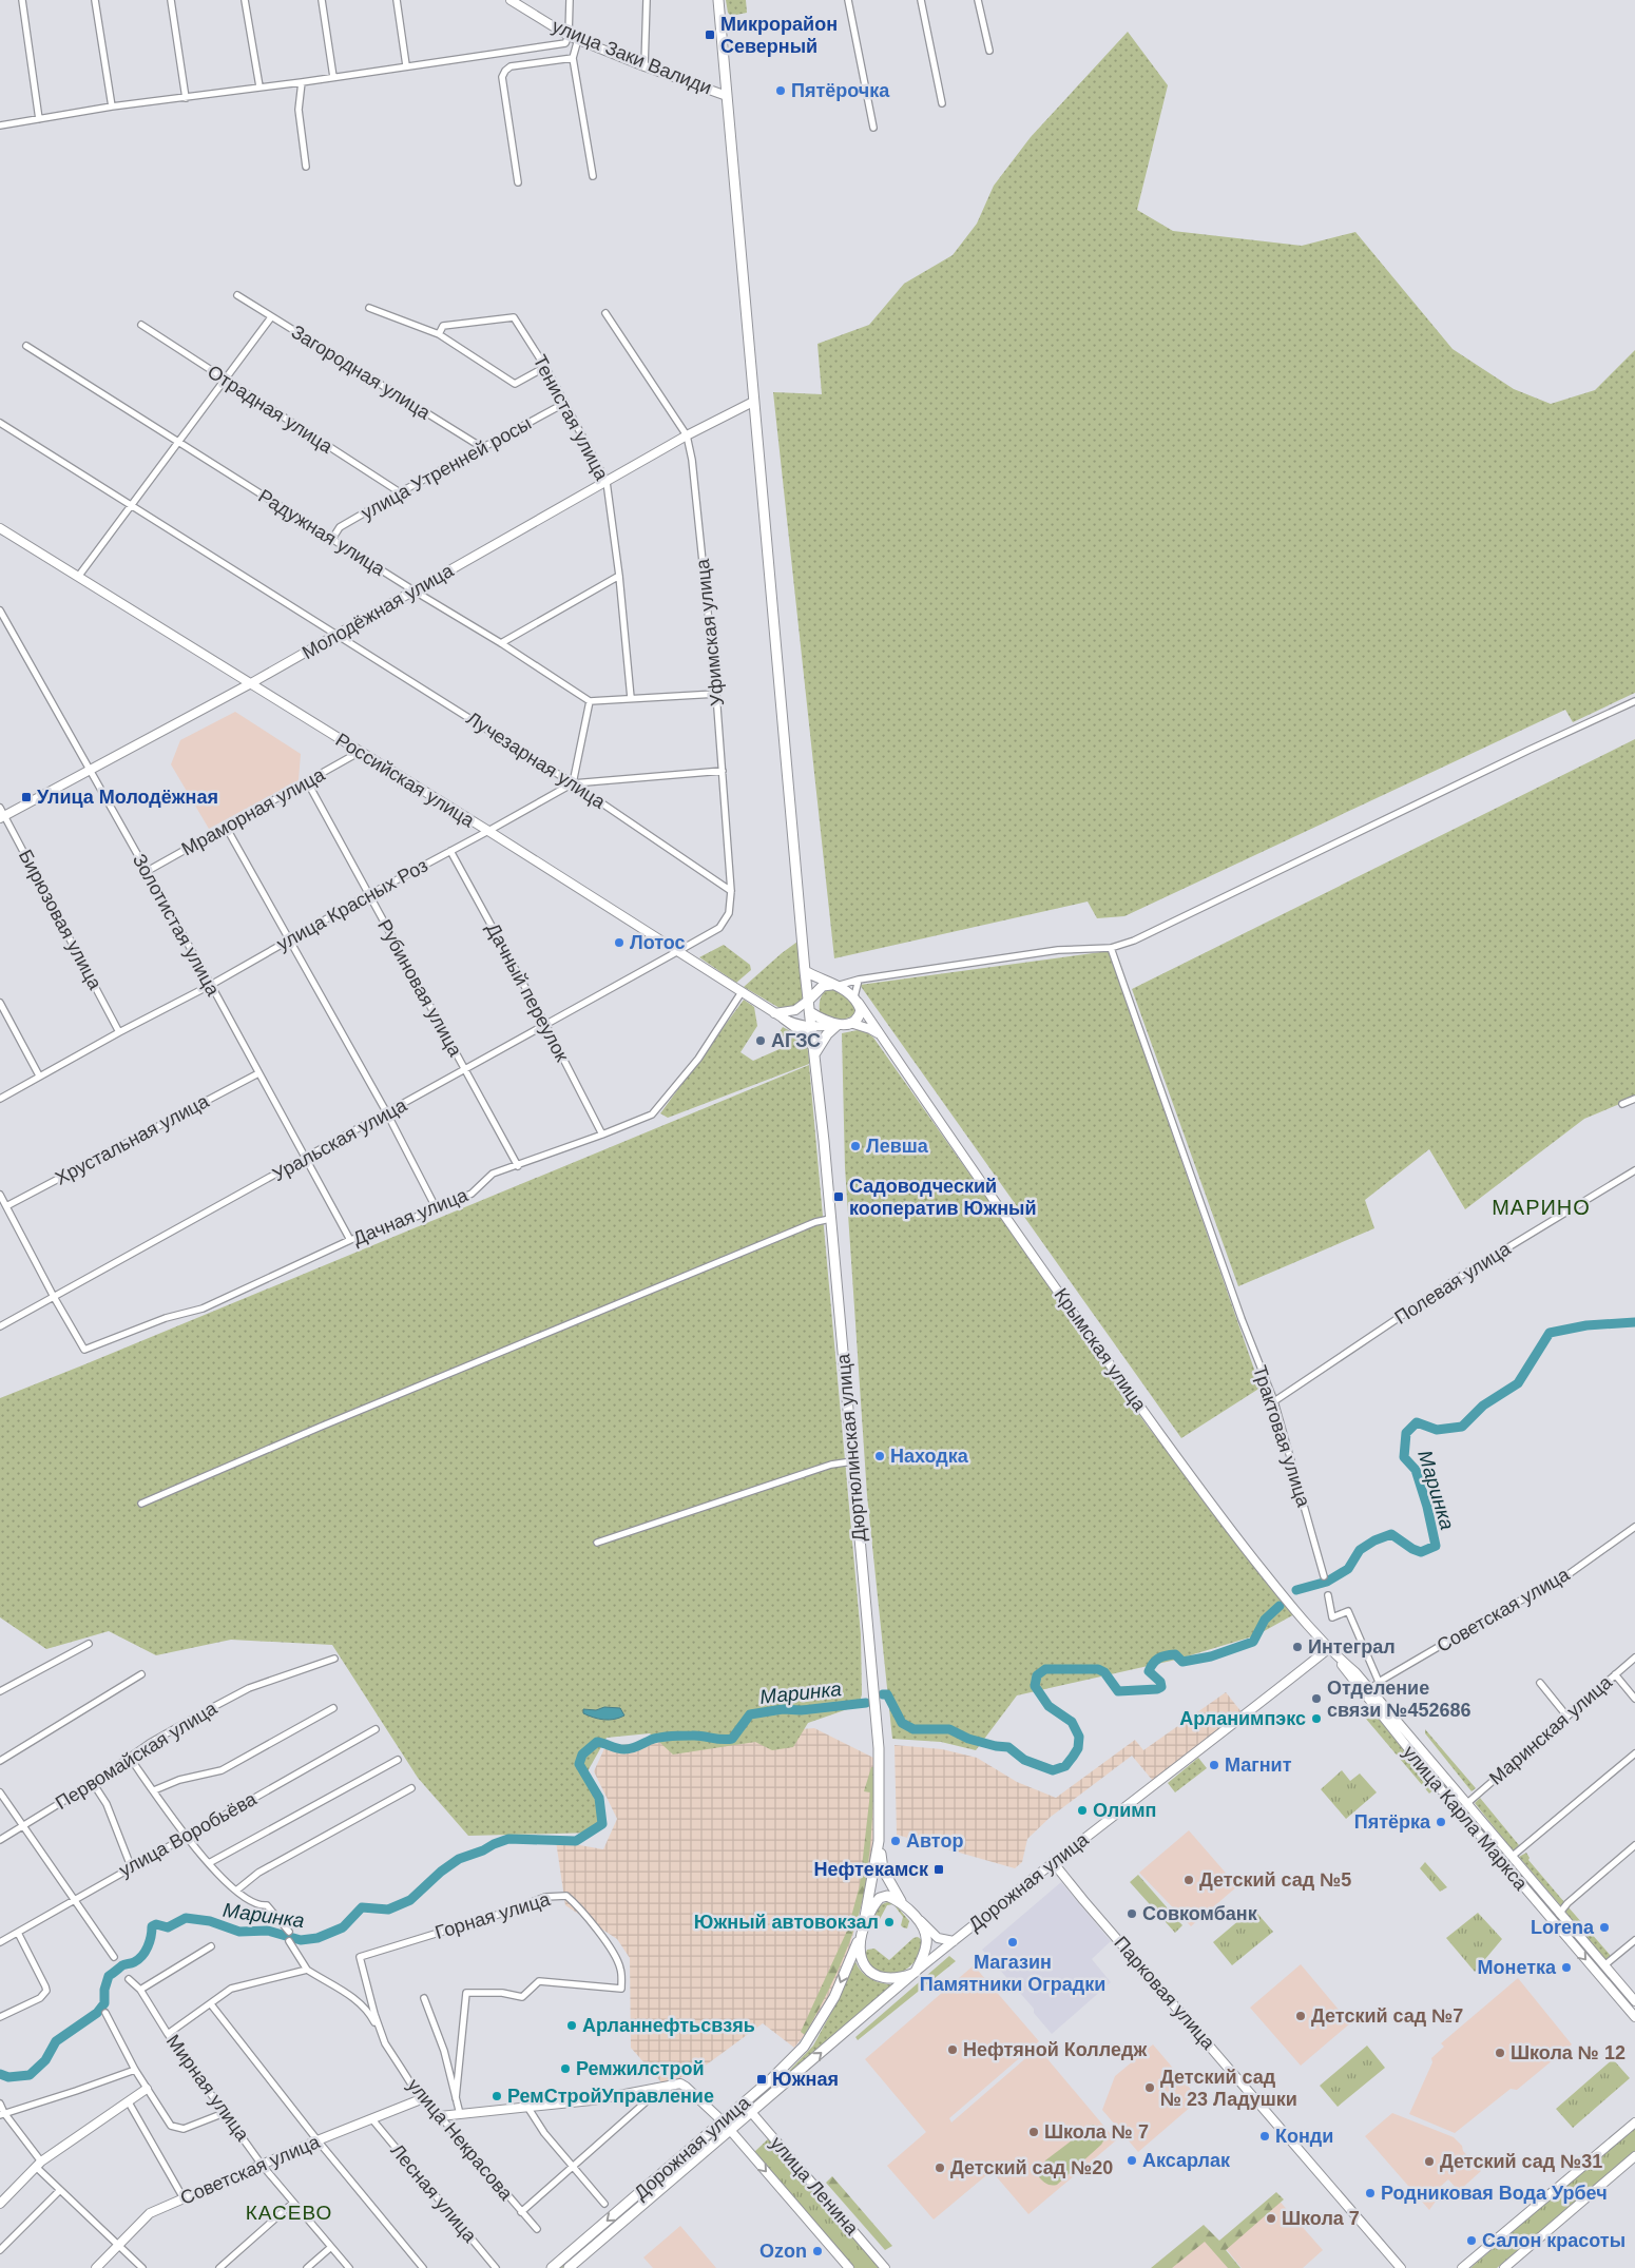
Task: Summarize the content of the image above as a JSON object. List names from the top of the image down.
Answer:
{
  "streets": {
    "main road": [
      "улица Заки Валиди",
      "Молодёжная улица",
      "Российская улица",
      "Крымская улица",
      "Дюртюлинская улица",
      "Советская улица",
      "улица Карла Маркса",
      "Дорожная улица",
      "Парковая улица",
      "улица Ленина"
    ],
    "street": [
      "Загородная улица",
      "Отрадная улица",
      "Тенистая улица",
      "улица Утренней росы",
      "Радужная улица",
      "Уфимская улица",
      "Лучезарная улица",
      "Мраморная улица",
      "улица Красных Роз",
      "Бирюзовая улица",
      "Золотистая улица",
      "Рубиновая улица",
      "Дачный переулок",
      "Хрустальная улица",
      "Уральская улица",
      "Дачная улица",
      "Полевая улица",
      "Трактовая улица",
      "Маринская улица",
      "Первомайская улица",
      "улица Воробьёва",
      "Горная улица",
      "Мирная улица",
      "улица Некрасова",
      "Лесная улица"
    ]
  },
  "crossings": [
    ["Загородная улица", "улица Утренней росы"],
    ["Отрадная улица", "улица Утренней росы"],
    ["Тенистая улица", "улица Утренней росы"],
    ["Тенистая улица", "Молодёжная улица"],
    ["улица Утренней росы", "Радужная улица"],
    ["Радужная улица", "Молодёжная улица"],
    ["Молодёжная улица", "Уфимская улица"],
    ["Молодёжная улица", "Лучезарная улица"],
    ["Молодёжная улица", "Российская улица"],
    ["Молодёжная улица", "Бирюзовая улица"],
    ["Молодёжная улица", "Золотистая улица"],
    ["Уфимская улица", "Лучезарная улица"],
    ["Уфимская улица", "Российская улица"],
    ["Уфимская улица", "улица Красных Роз"],
    ["Уфимская улица", "Уральская улица"],
    ["Лучезарная улица", "улица Красных Роз"],
    ["Российская улица", "Мраморная улица"],
    ["Российская улица", "улица Красных Роз"],
    ["Российская улица", "Уральская улица"],
    ["Российская улица", "Дачная улица"],
    ["Российская улица", "Дюртюлинская улица"],
    ["Мраморная улица", "Золотистая улица"],
    ["Мраморная улица", "Рубиновая улица"],
    ["улица Красных Роз", "Бирюзовая улица"],
    ["улица Красных Роз", "Золотистая улица"],
    ["улица Красных Роз", "Рубиновая улица"],
    ["улица Красных Роз", "Дачный переулок"],
    ["Золотистая улица", "Хрустальная улица"],
    ["Золотистая улица", "Уральская улица"],
    ["Золотистая улица", "Дачная улица"],
    ["Рубиновая улица", "Уральская улица"],
    ["Рубиновая улица", "Дачная улица"],
    ["Дачный переулок", "Уральская улица"],
    ["Дачный переулок", "Дачная улица"],
    ["Уральская улица", "Дачная улица"],
    ["Полевая улица", "Трактовая улица"],
    ["Крымская улица", "Дюртюлинская улица"],
    ["Крымская улица", "улица Карла Маркса"],
    ["Крымская улица", "Дорожная улица"],
    ["Дюртюлинская улица", "Дорожная улица"],
    ["Советская улица", "улица Карла Маркса"],
    ["Советская улица", "Мирная улица"],
    ["Советская улица", "улица Некрасова"],
    ["Советская улица", "Лесная улица"],
    ["Маринская улица", "улица Карла Маркса"],
    ["улица Карла Маркса", "Дорожная улица"],
    ["Дорожная улица", "Парковая улица"],
    ["Дорожная улица", "улица Ленина"],
    ["Горная улица", "улица Некрасова"]
  ],
  "districts": ["МАРИНО", "КАСЕВО"],
  "water": ["Маринка"],
  "places": {
    "transit": [
      "Микрорайон Северный",
      "Улица Молодёжная",
      "Садоводческий кооператив Южный",
      "Нефтекамск",
      "Южная"
    ],
    "other": [
      "Пятёрочка",
      "Лотос",
      "АГЗС",
      "Левша",
      "Находка",
      "Интеграл",
      "Отделение связи №452686",
      "Арланимпэкс",
      "Магнит",
      "Олимп",
      "Пятёрка",
      "Автор",
      "Детский сад №5",
      "Совкомбанк",
      "Южный автовокзал",
      "Lorena",
      "Магазин Памятники Оградки",
      "Монетка",
      "Детский сад №7",
      "Арланнефтьсвзяь",
      "Нефтяной Колледж",
      "Школа № 12",
      "Ремжилстрой",
      "Детский сад № 23 Ладушки",
      "РемСтройУправление",
      "Школа № 7",
      "Конди",
      "Аксарлак",
      "Детский сад №31",
      "Детский сад №20",
      "Родниковая Вода Урбеч",
      "Школа 7",
      "Салон красоты",
      "Ozon"
    ]
  }
}
